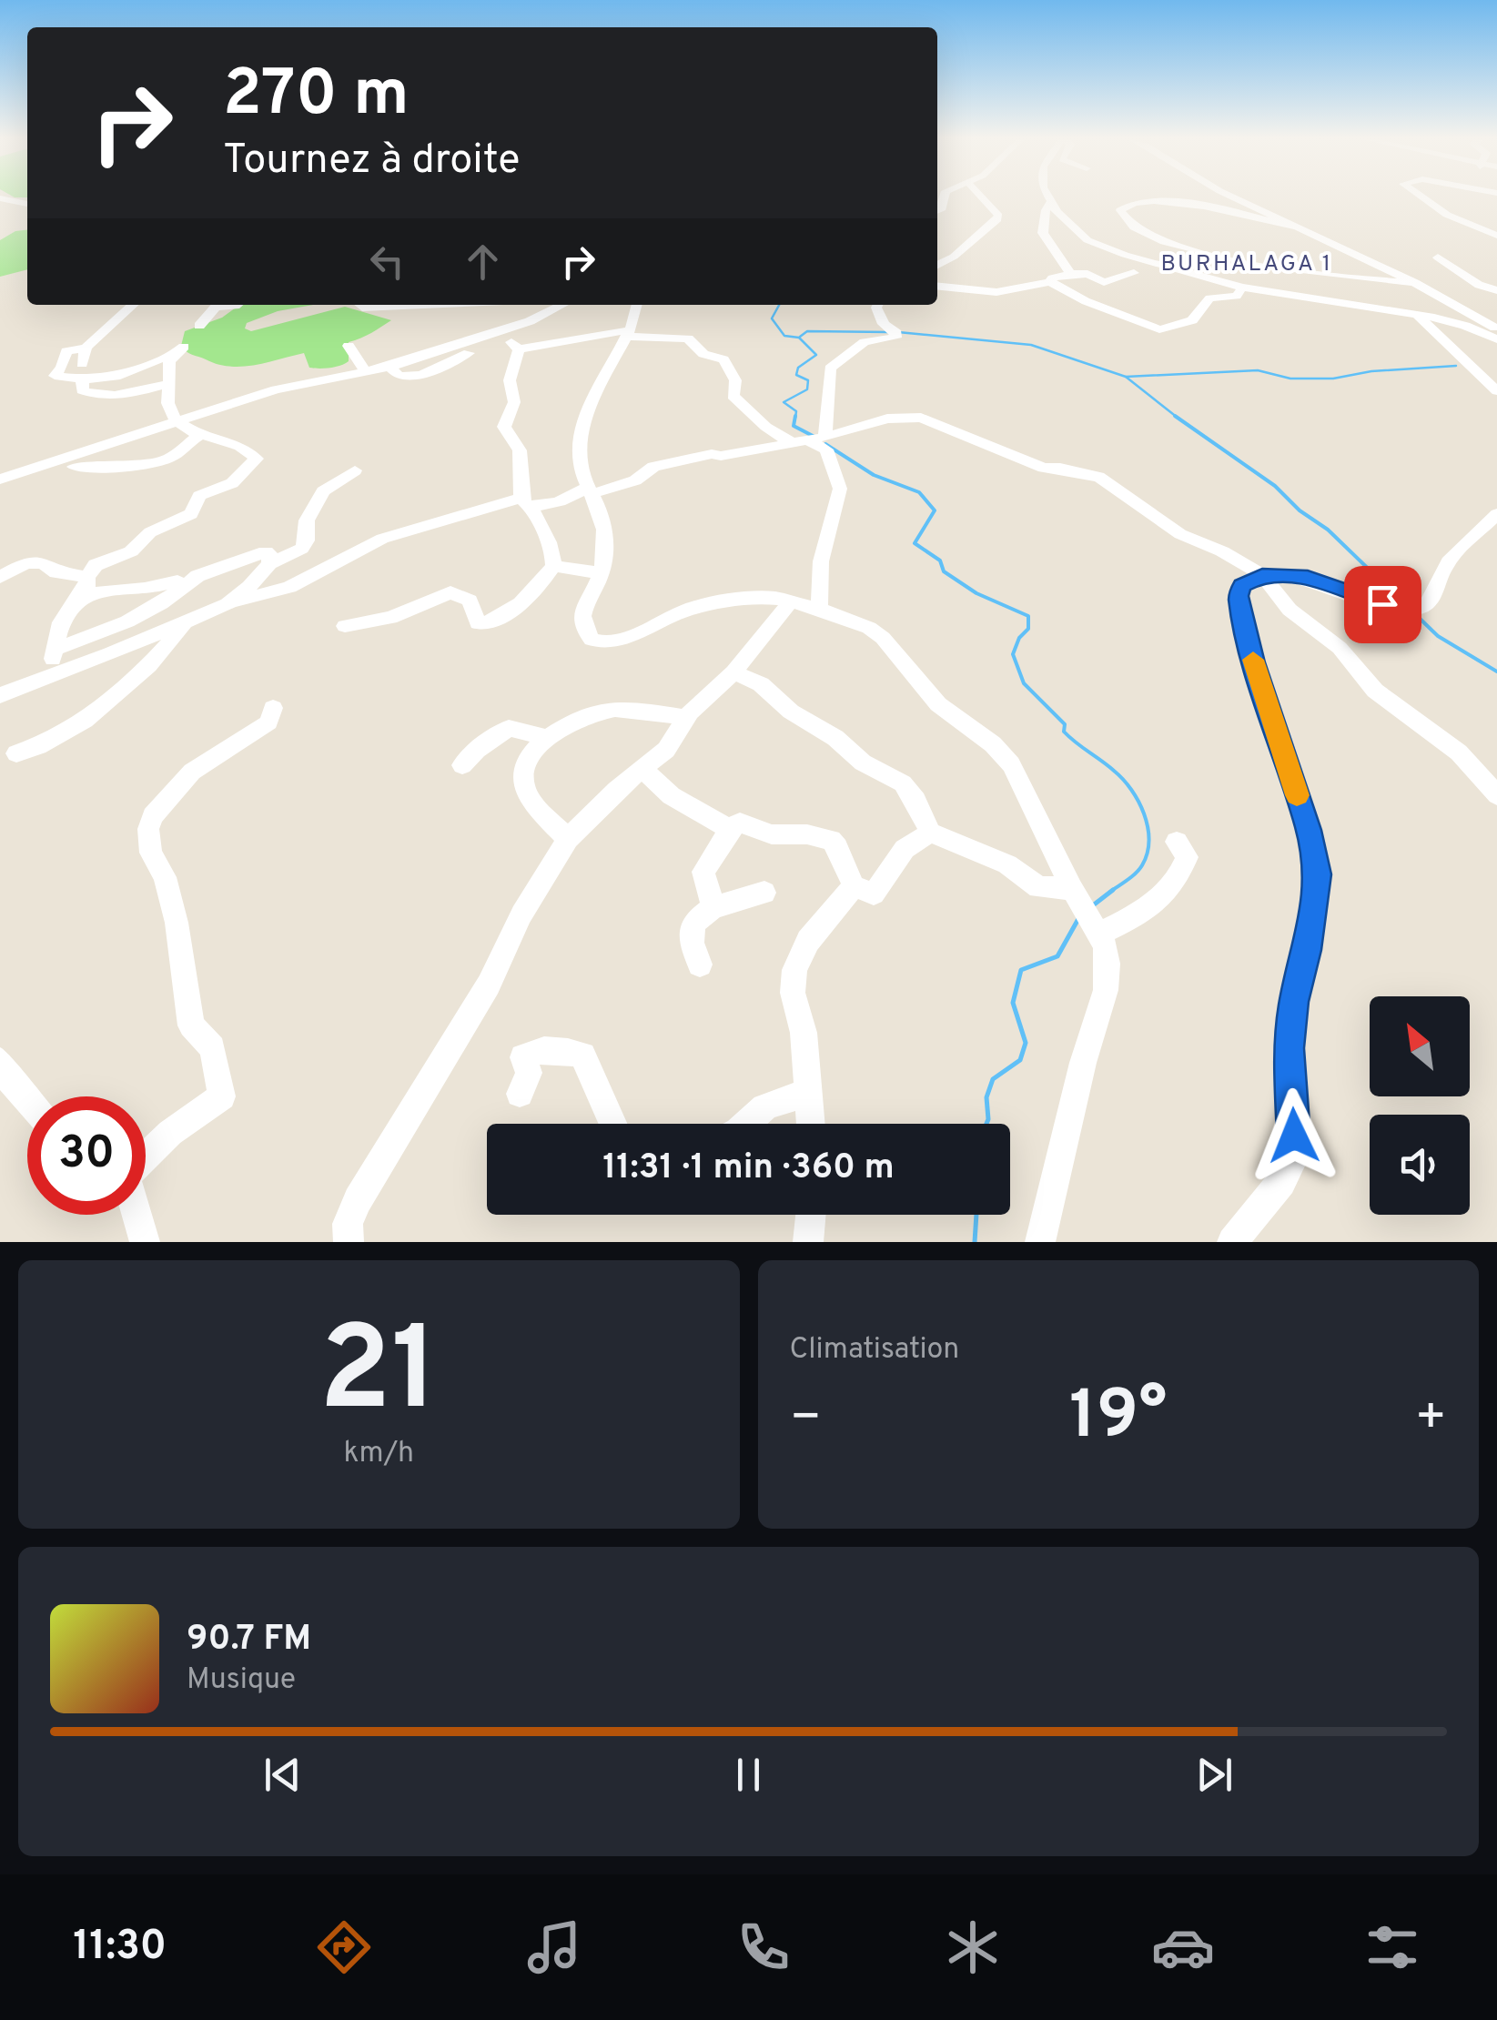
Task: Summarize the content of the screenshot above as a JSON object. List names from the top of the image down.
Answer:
{
  "districts": ["BURHALAGA 1"],
  "north": "top left",
  "page": {
    "turn": ["270 m", "Tournez à droite"],
    "limit": "30",
    "trip": "11:31 · 1 min · 360 m",
    "tile": [
      ["21", "km/h"],
      "Climatisation"
    ],
    "heat": ["−", "19°", "+"],
    "song": ["90.7 FM", "Musique"],
    "tabs": "11:30"
  }
}
